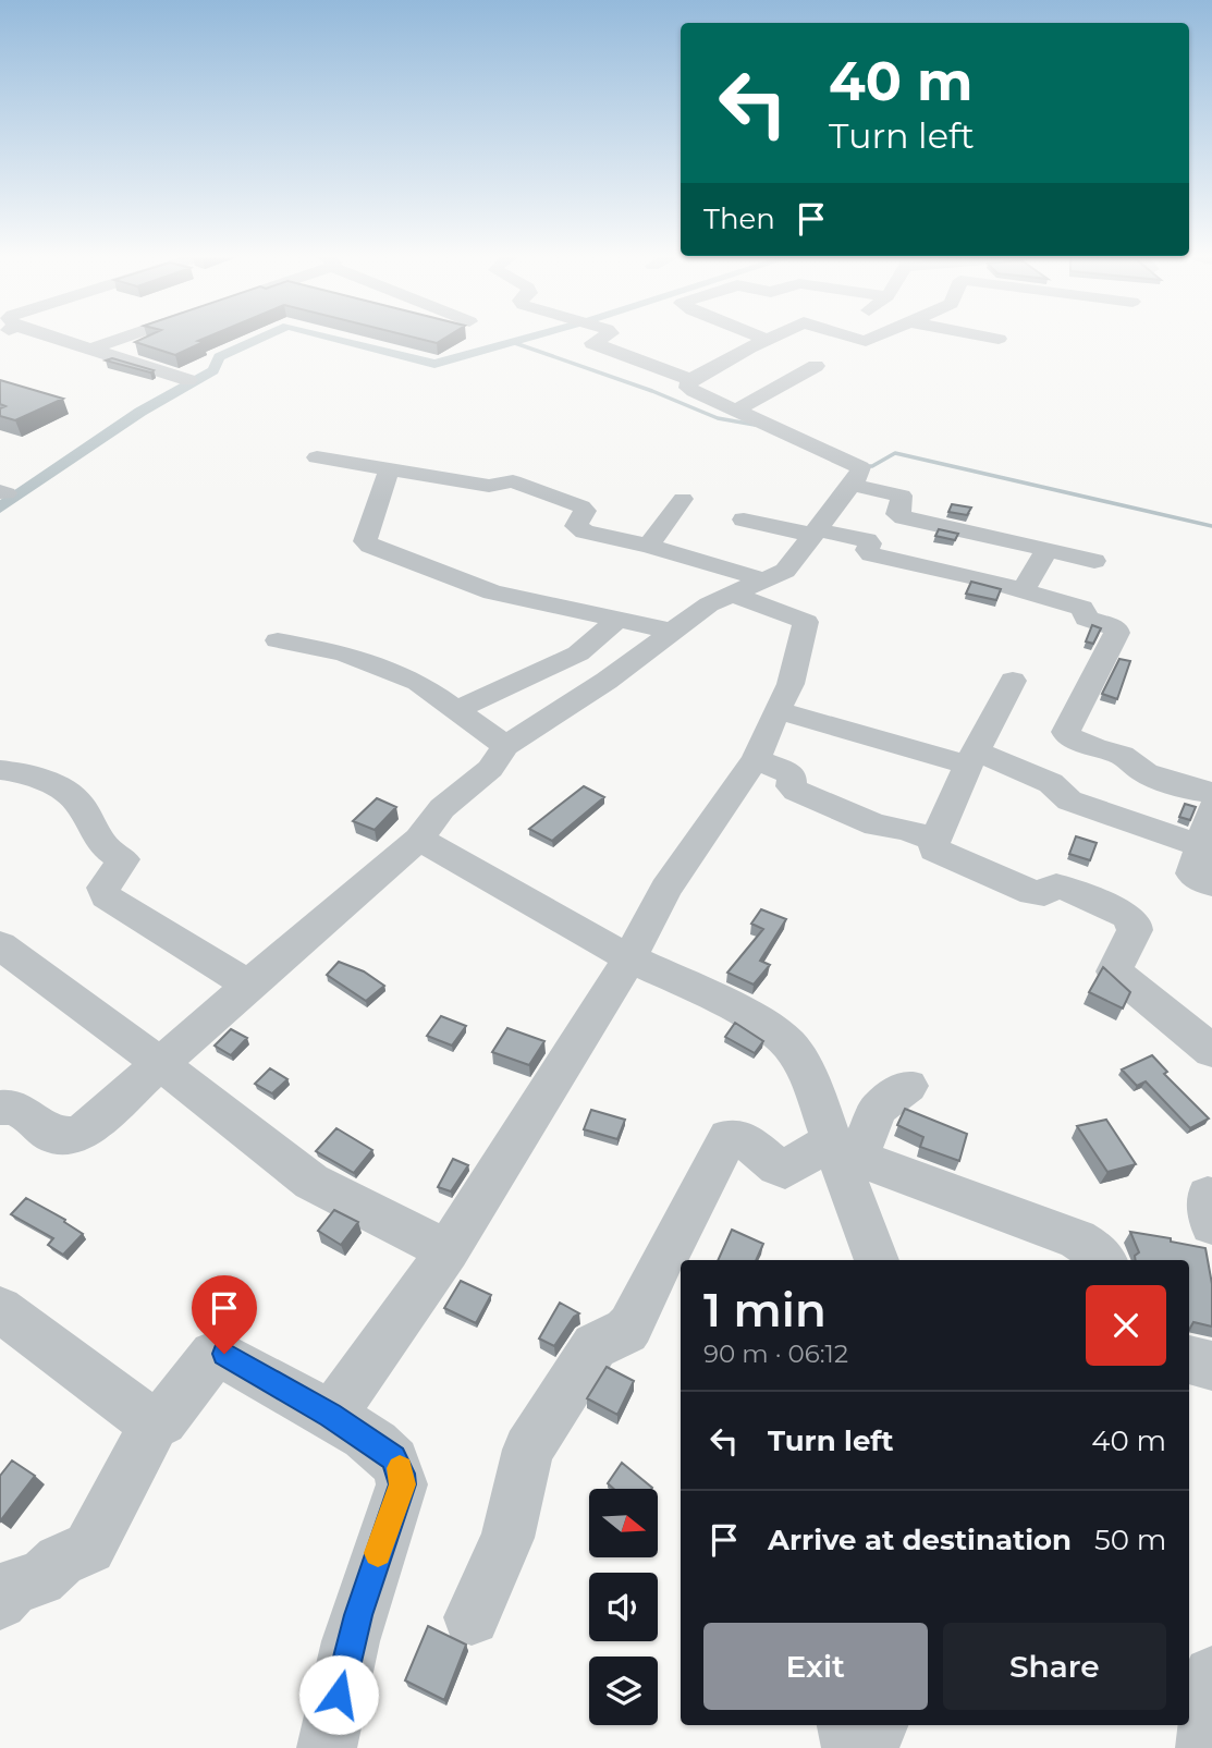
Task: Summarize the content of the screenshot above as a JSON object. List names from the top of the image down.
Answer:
{
  "north": "right",
  "page": {
    "turn": ["40 m", "Turn left"],
    "then": "Then",
    "heading": ["1 min", "90 m · 06:12"],
    "list": [
      {
        "name": "Turn left",
        "value": "40 m"
      },
      {
        "name": "Arrive at destination",
        "value": "50 m"
      }
    ],
    "buttons": ["Exit", "Share"]
  }
}
